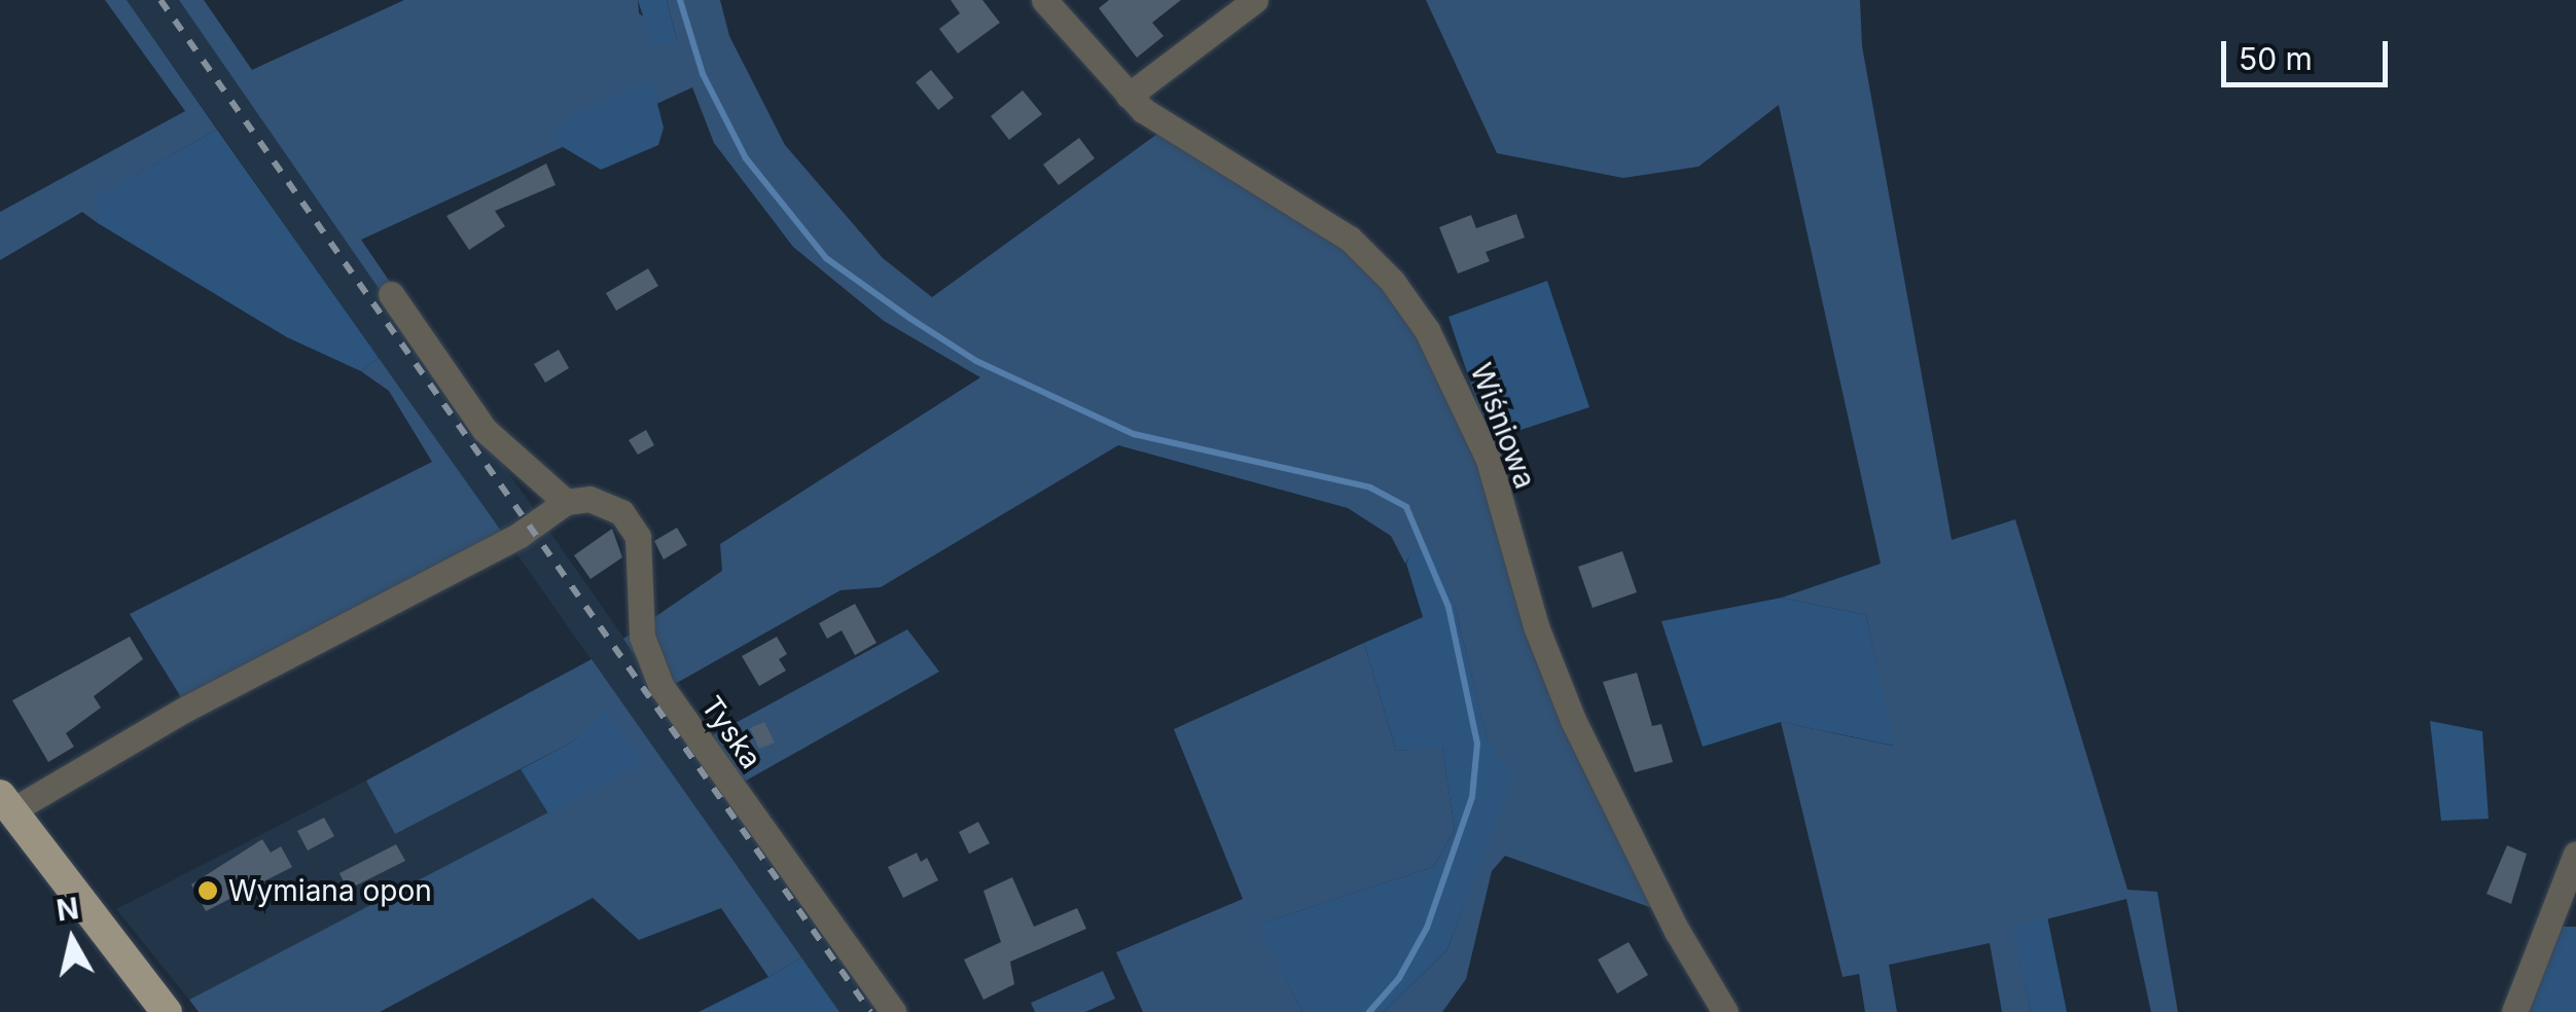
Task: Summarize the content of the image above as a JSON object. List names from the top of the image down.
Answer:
{
  "streets": {
    "street": ["Wiśniowa", "Tyska"]
  },
  "places": ["Wymiana opon"],
  "scale_bar": "50 m",
  "north": "top"
}
